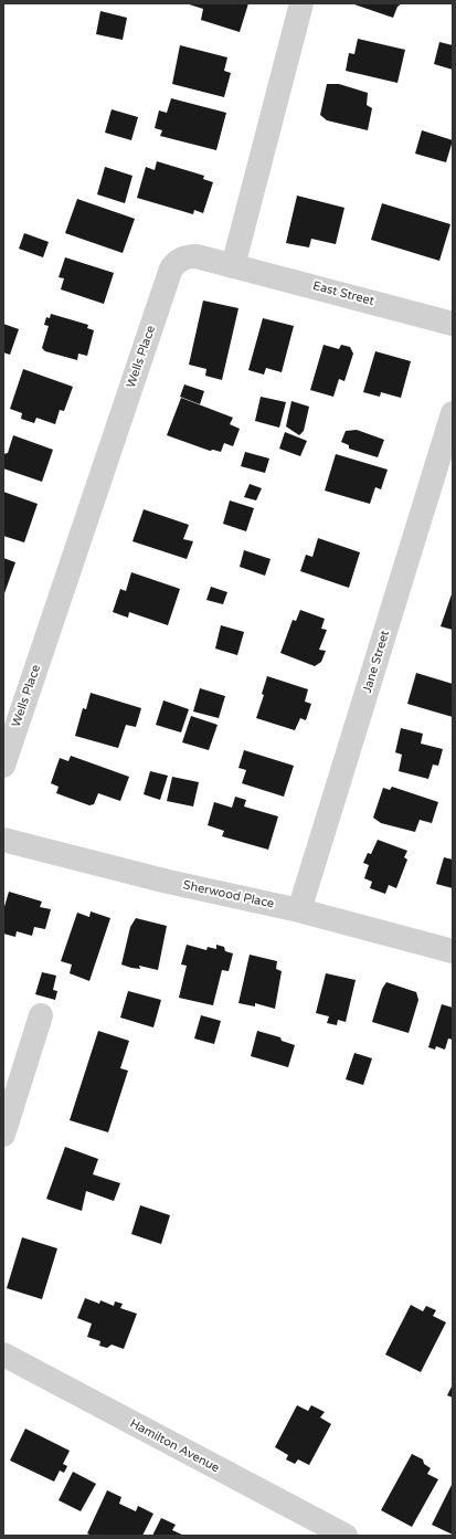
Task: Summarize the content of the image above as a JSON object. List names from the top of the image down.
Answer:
{
  "streets": {
    "street": [
      "East Street",
      "Wells Place",
      "Jane Street",
      "Sherwood Place",
      "Hamilton Avenue"
    ]
  },
  "crossings": [
    ["East Street", "Wells Place"],
    ["Jane Street", "Sherwood Place"]
  ]
}
